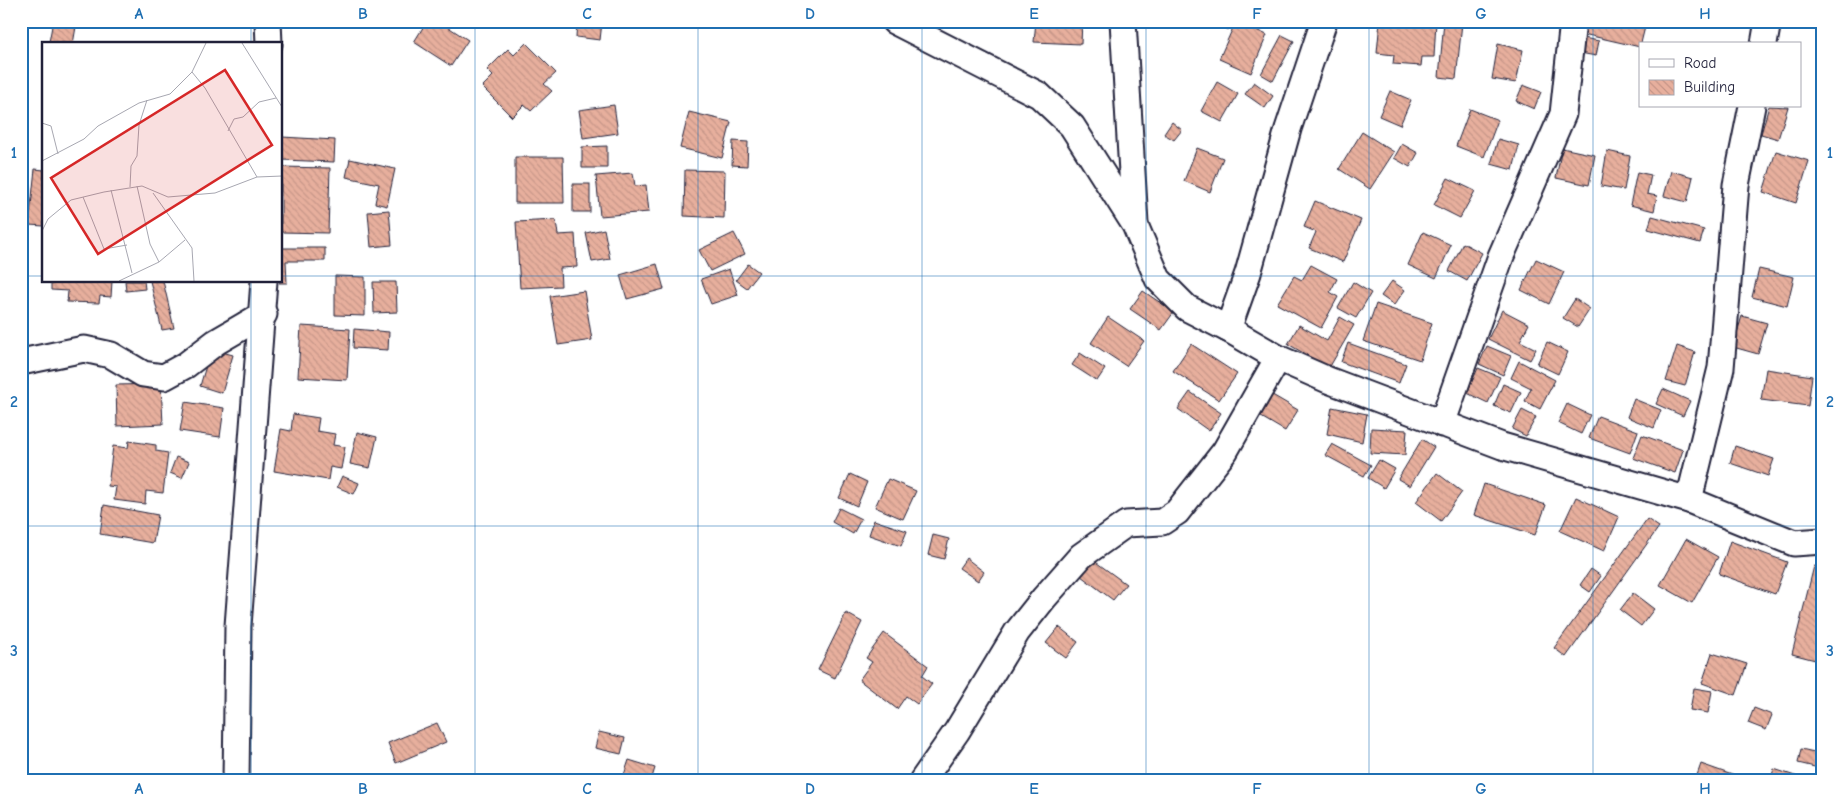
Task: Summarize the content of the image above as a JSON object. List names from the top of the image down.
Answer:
{
  "legend": ["Road", "Building"],
  "grid": {
    "columns": [
      "A",
      "B",
      "C",
      "D",
      "E",
      "F",
      "G",
      "H"
    ],
    "rows": ["1", "2", "3"]
  }
}
